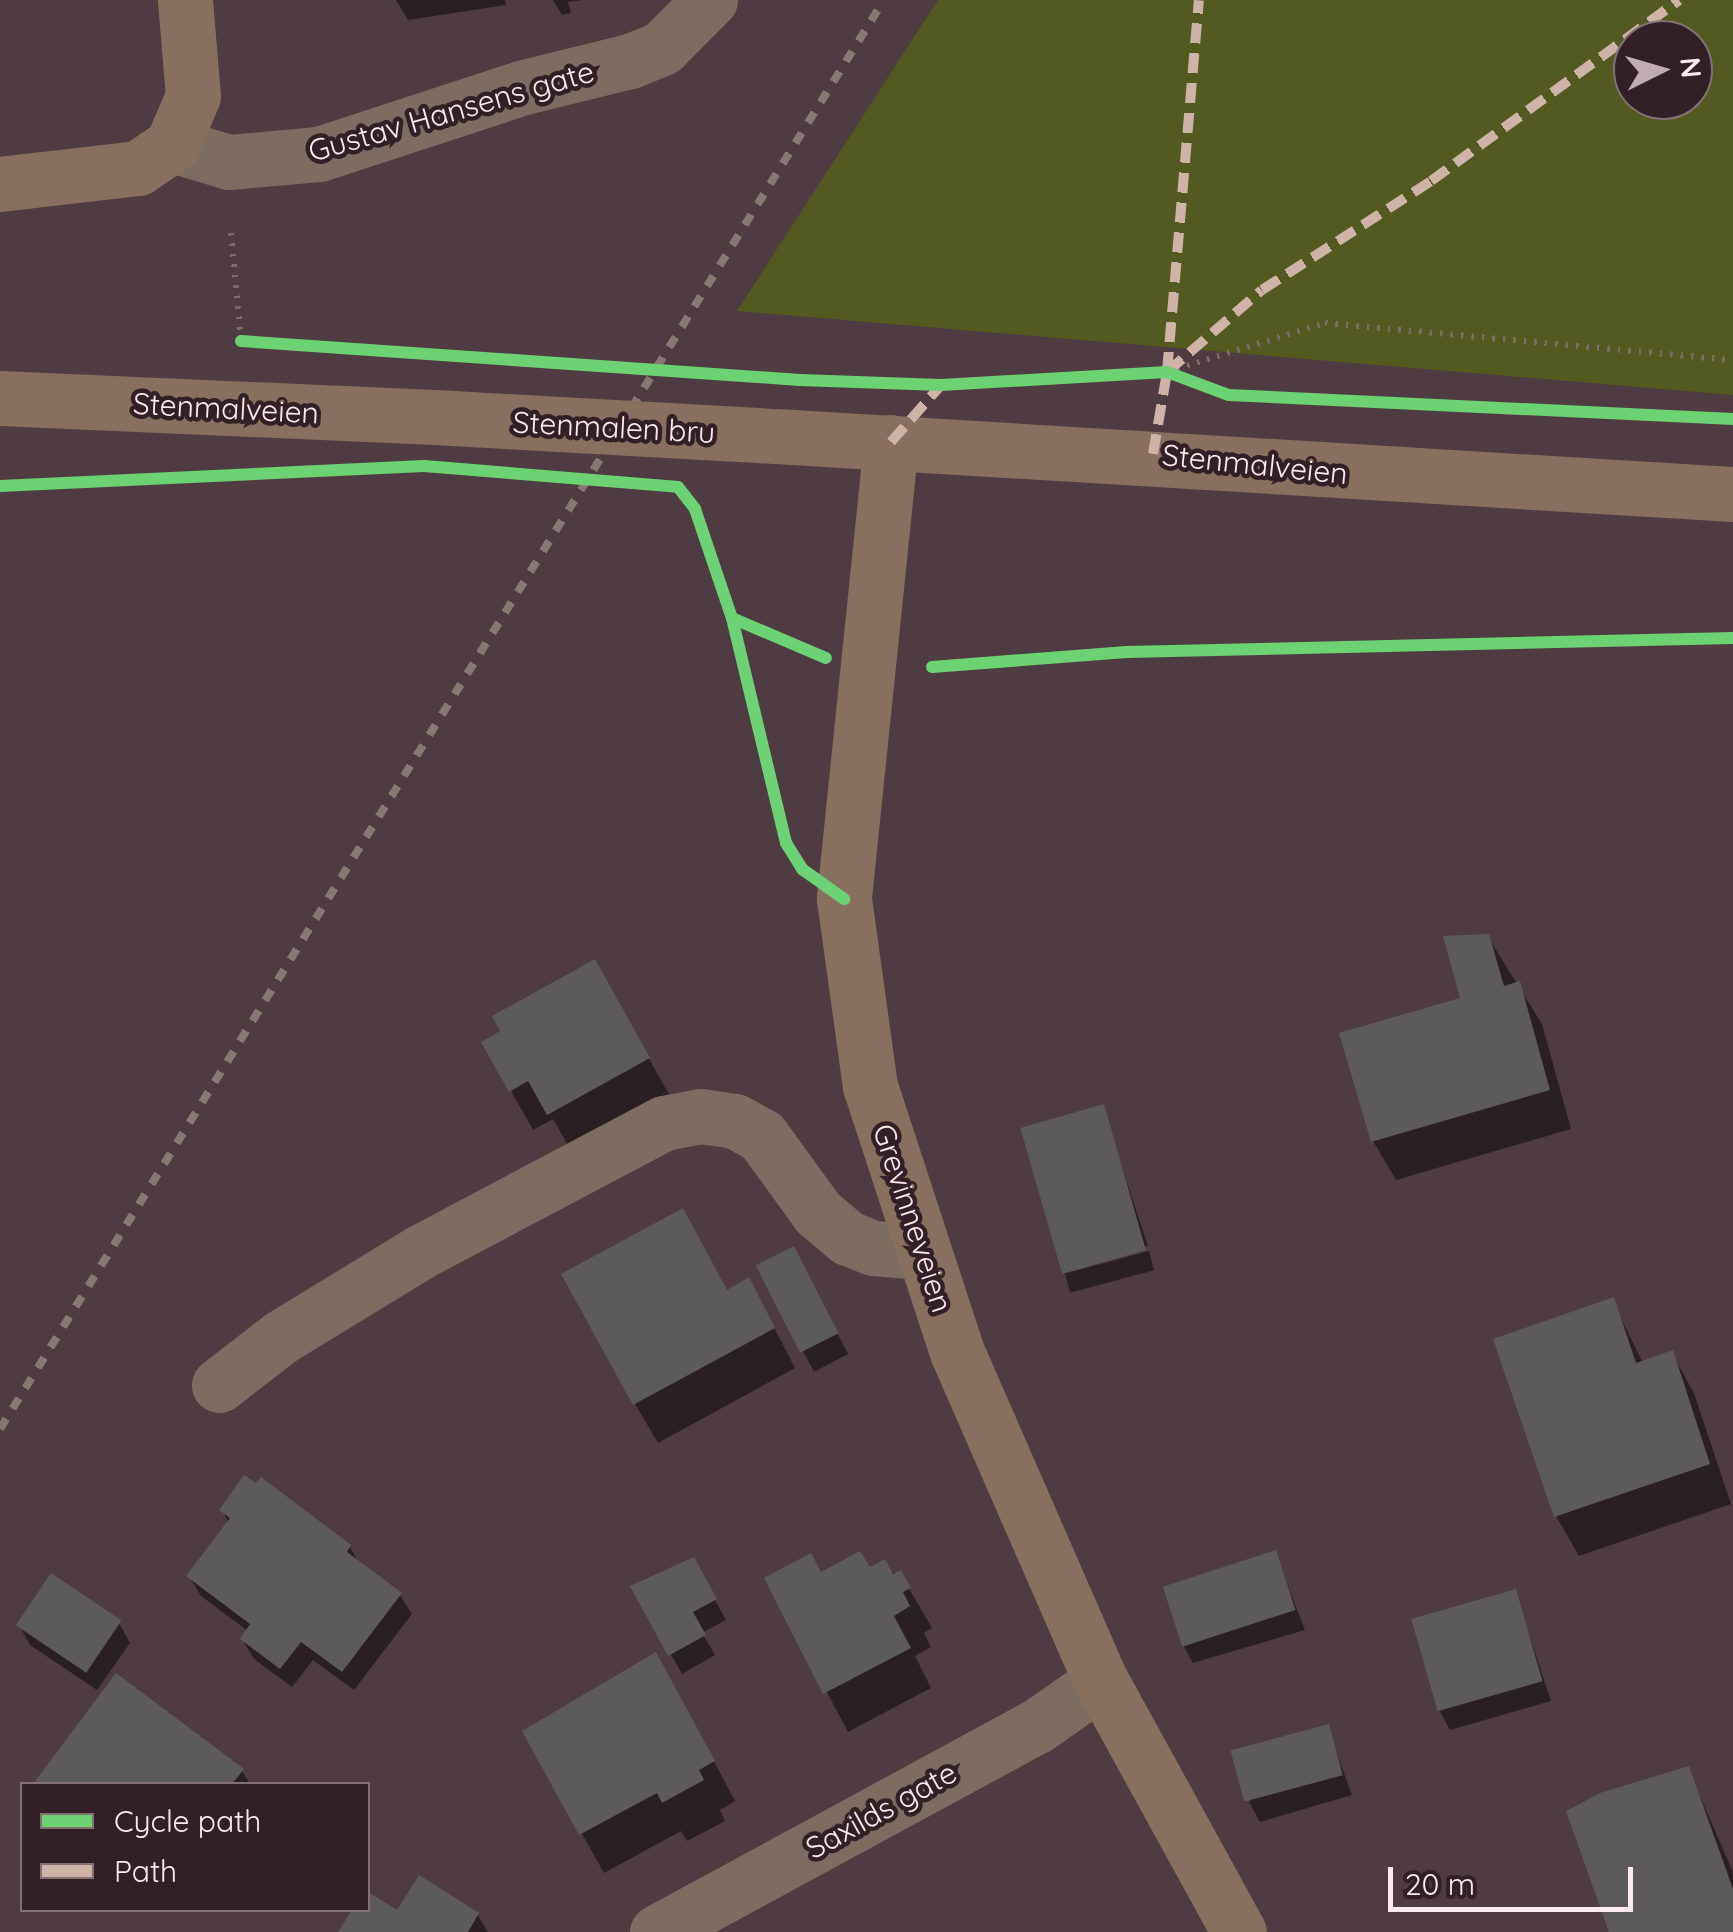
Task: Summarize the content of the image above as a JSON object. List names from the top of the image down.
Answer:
{
  "streets": {
    "main road": ["Stenmalveien", "Stenmalen bru", "Grevinneveien"],
    "street": ["Gustav Hansens gate", "Saxilds gate"]
  },
  "crossings": [
    ["Stenmalveien", "Stenmalen bru"],
    ["Stenmalveien", "Grevinneveien"],
    ["Grevinneveien", "Saxilds gate"]
  ],
  "legend": ["Cycle path", "Path"],
  "scale_bar": "20 m",
  "north": "right"
}
